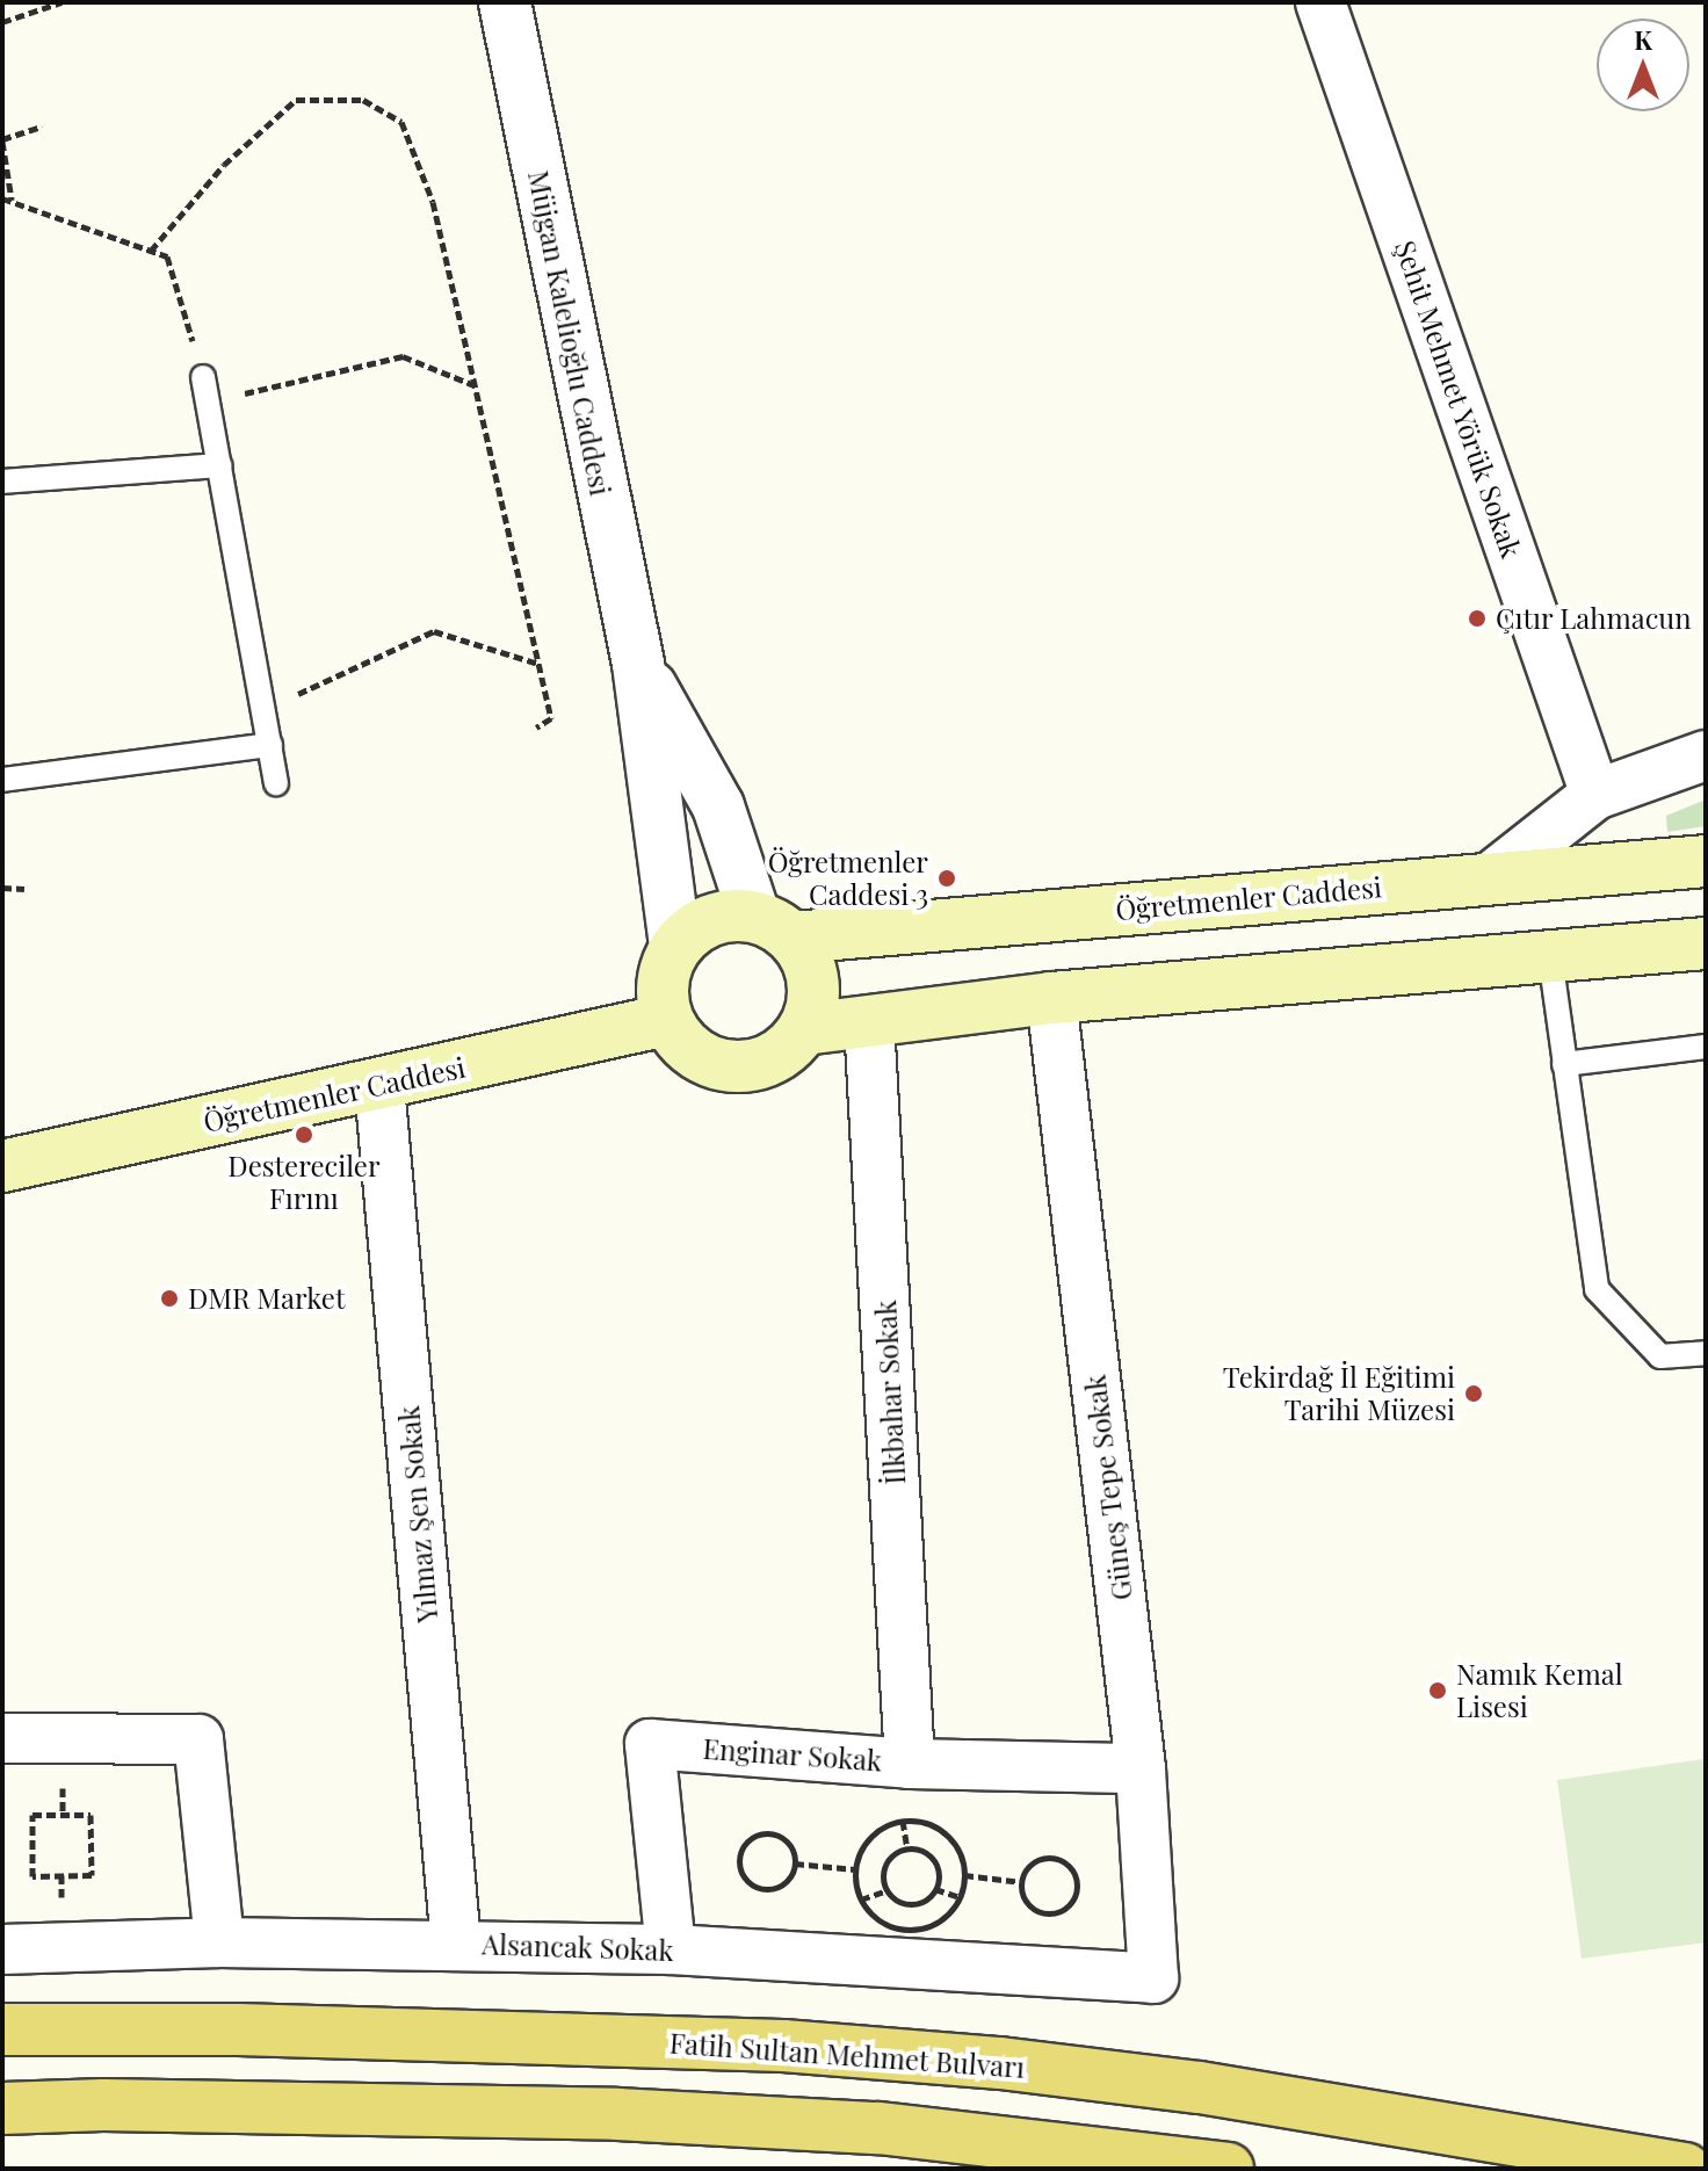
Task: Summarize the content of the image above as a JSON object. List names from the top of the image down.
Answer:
{
  "streets": {
    "main road": ["Öğretmenler Caddesi", "Fatih Sultan Mehmet Bulvarı"],
    "street": [
      "Müjgan Kalelioğlu Caddesi",
      "Şehit Mehmet Yörük Sokak",
      "İlkbahar Sokak",
      "Güneş Tepe Sokak",
      "Yılmaz Şen Sokak",
      "Enginar Sokak",
      "Alsancak Sokak"
    ]
  },
  "crossings": [
    ["Müjgan Kalelioğlu Caddesi", "Öğretmenler Caddesi"],
    ["Öğretmenler Caddesi", "Yılmaz Şen Sokak"],
    ["İlkbahar Sokak", "Enginar Sokak"],
    ["Güneş Tepe Sokak", "Enginar Sokak"],
    ["Güneş Tepe Sokak", "Alsancak Sokak"],
    ["Yılmaz Şen Sokak", "Alsancak Sokak"],
    ["Enginar Sokak", "Alsancak Sokak"]
  ],
  "places": [
    "Çıtır Lahmacun",
    "Öğretmenler Caddesi 3",
    "Destereciler Fırını",
    "DMR Market",
    "Tekirdağ İl Eğitimi Tarihi Müzesi",
    "Namık Kemal Lisesi"
  ],
  "north": "top"
}
